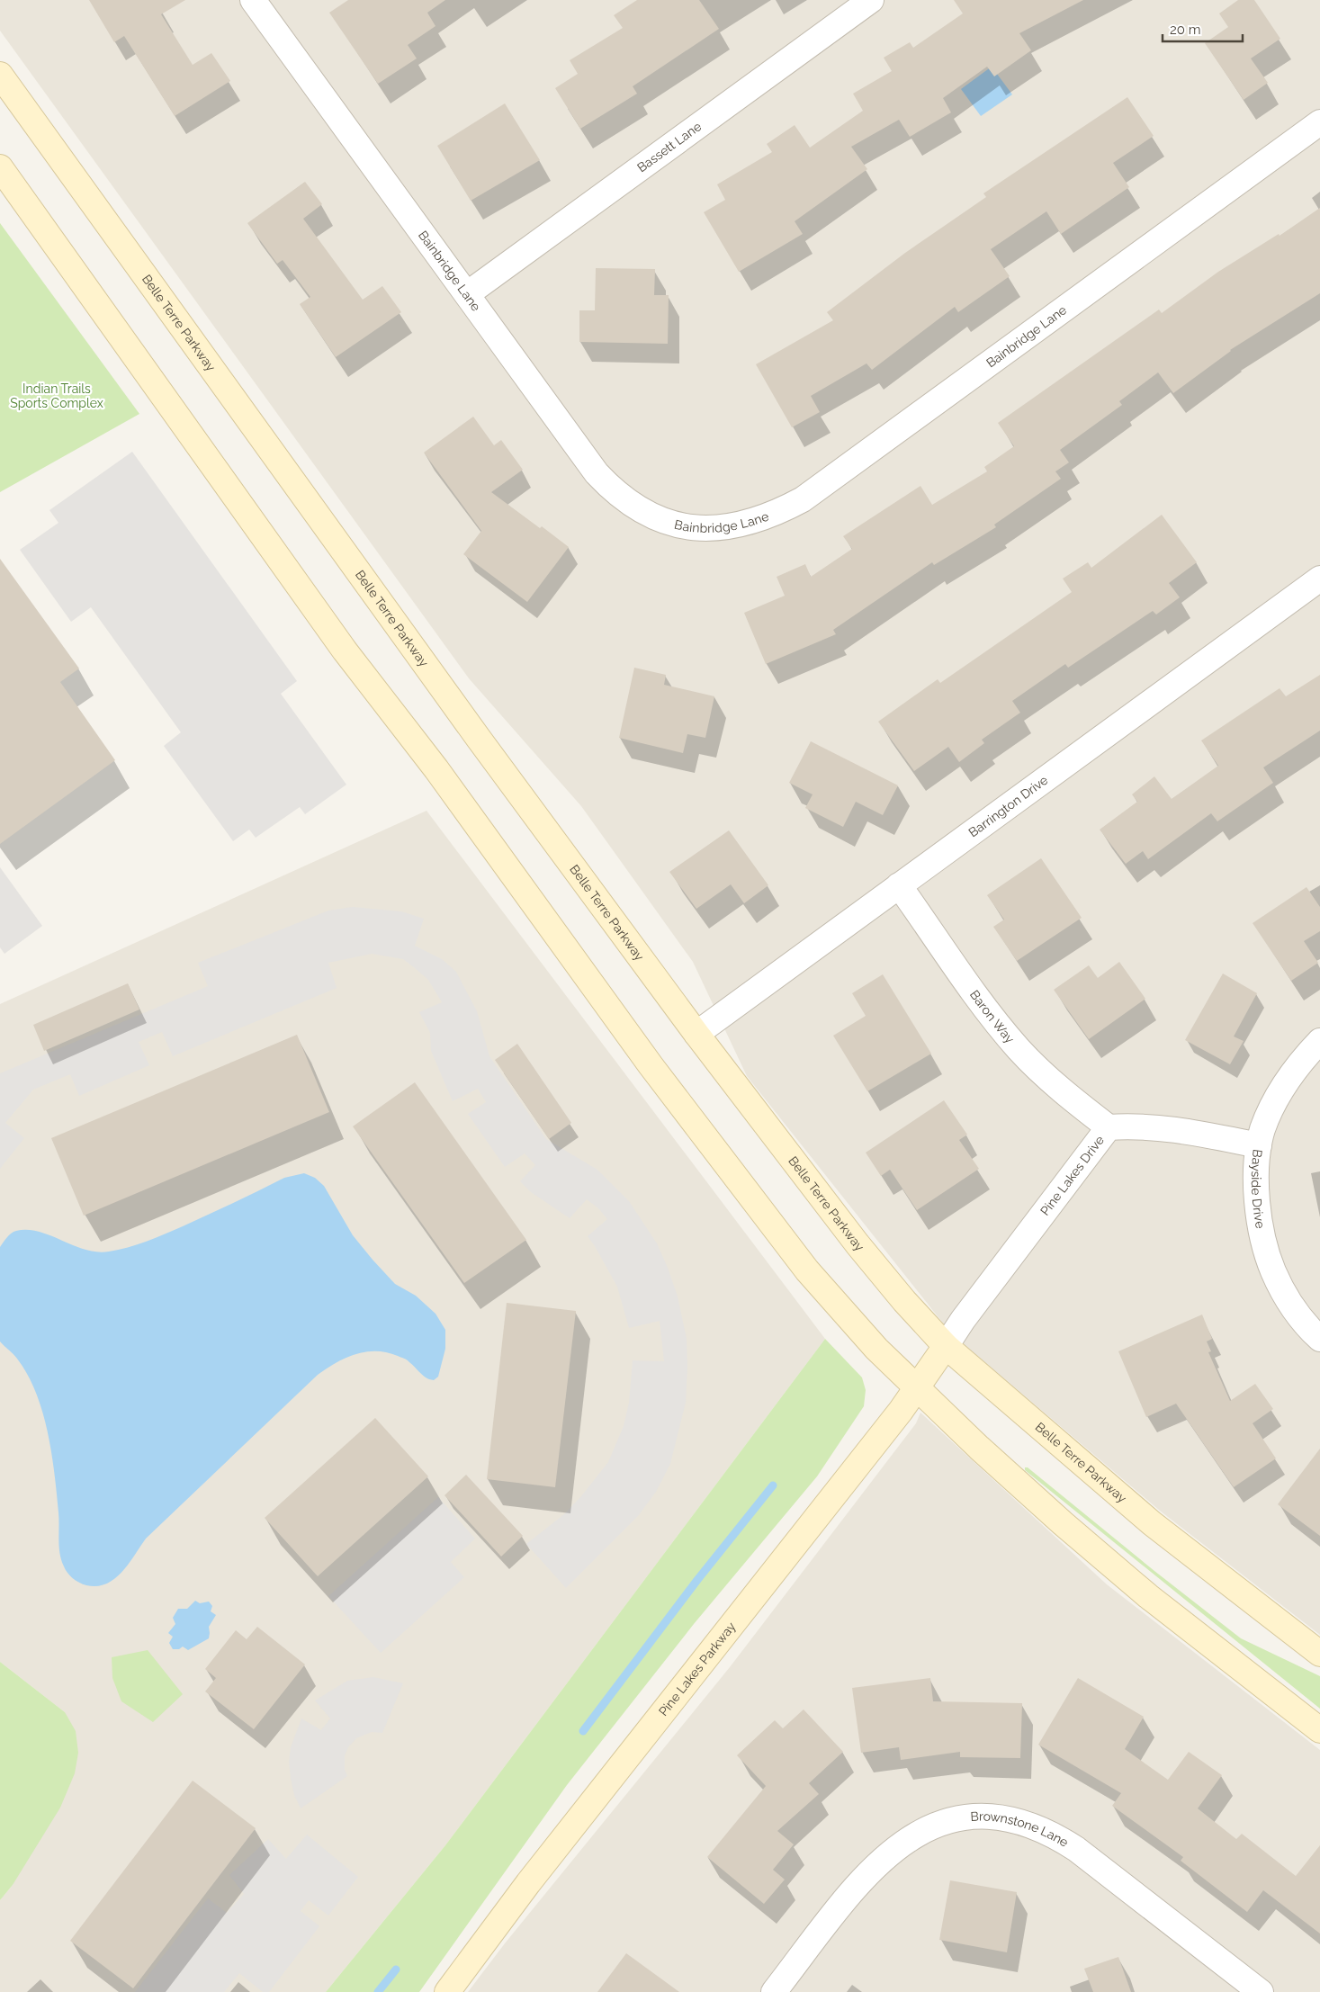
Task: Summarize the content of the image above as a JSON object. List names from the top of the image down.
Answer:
{
  "streets": {
    "main road": ["Belle Terre Parkway", "Pine Lakes Parkway"],
    "street": [
      "Bassett Lane",
      "Bainbridge Lane",
      "Barrington Drive",
      "Baron Way",
      "Pine Lakes Drive",
      "Bayside Drive",
      "Brownstone Lane"
    ]
  },
  "crossings": [
    ["Bassett Lane", "Bainbridge Lane"],
    ["Belle Terre Parkway", "Barrington Drive"],
    ["Belle Terre Parkway", "Pine Lakes Drive"],
    ["Belle Terre Parkway", "Pine Lakes Parkway"],
    ["Barrington Drive", "Baron Way"],
    ["Baron Way", "Pine Lakes Drive"],
    ["Pine Lakes Drive", "Bayside Drive"],
    ["Pine Lakes Drive", "Pine Lakes Parkway"]
  ],
  "parks": ["Indian Trails Sports Complex"],
  "scale_bar": "20 m"
}
